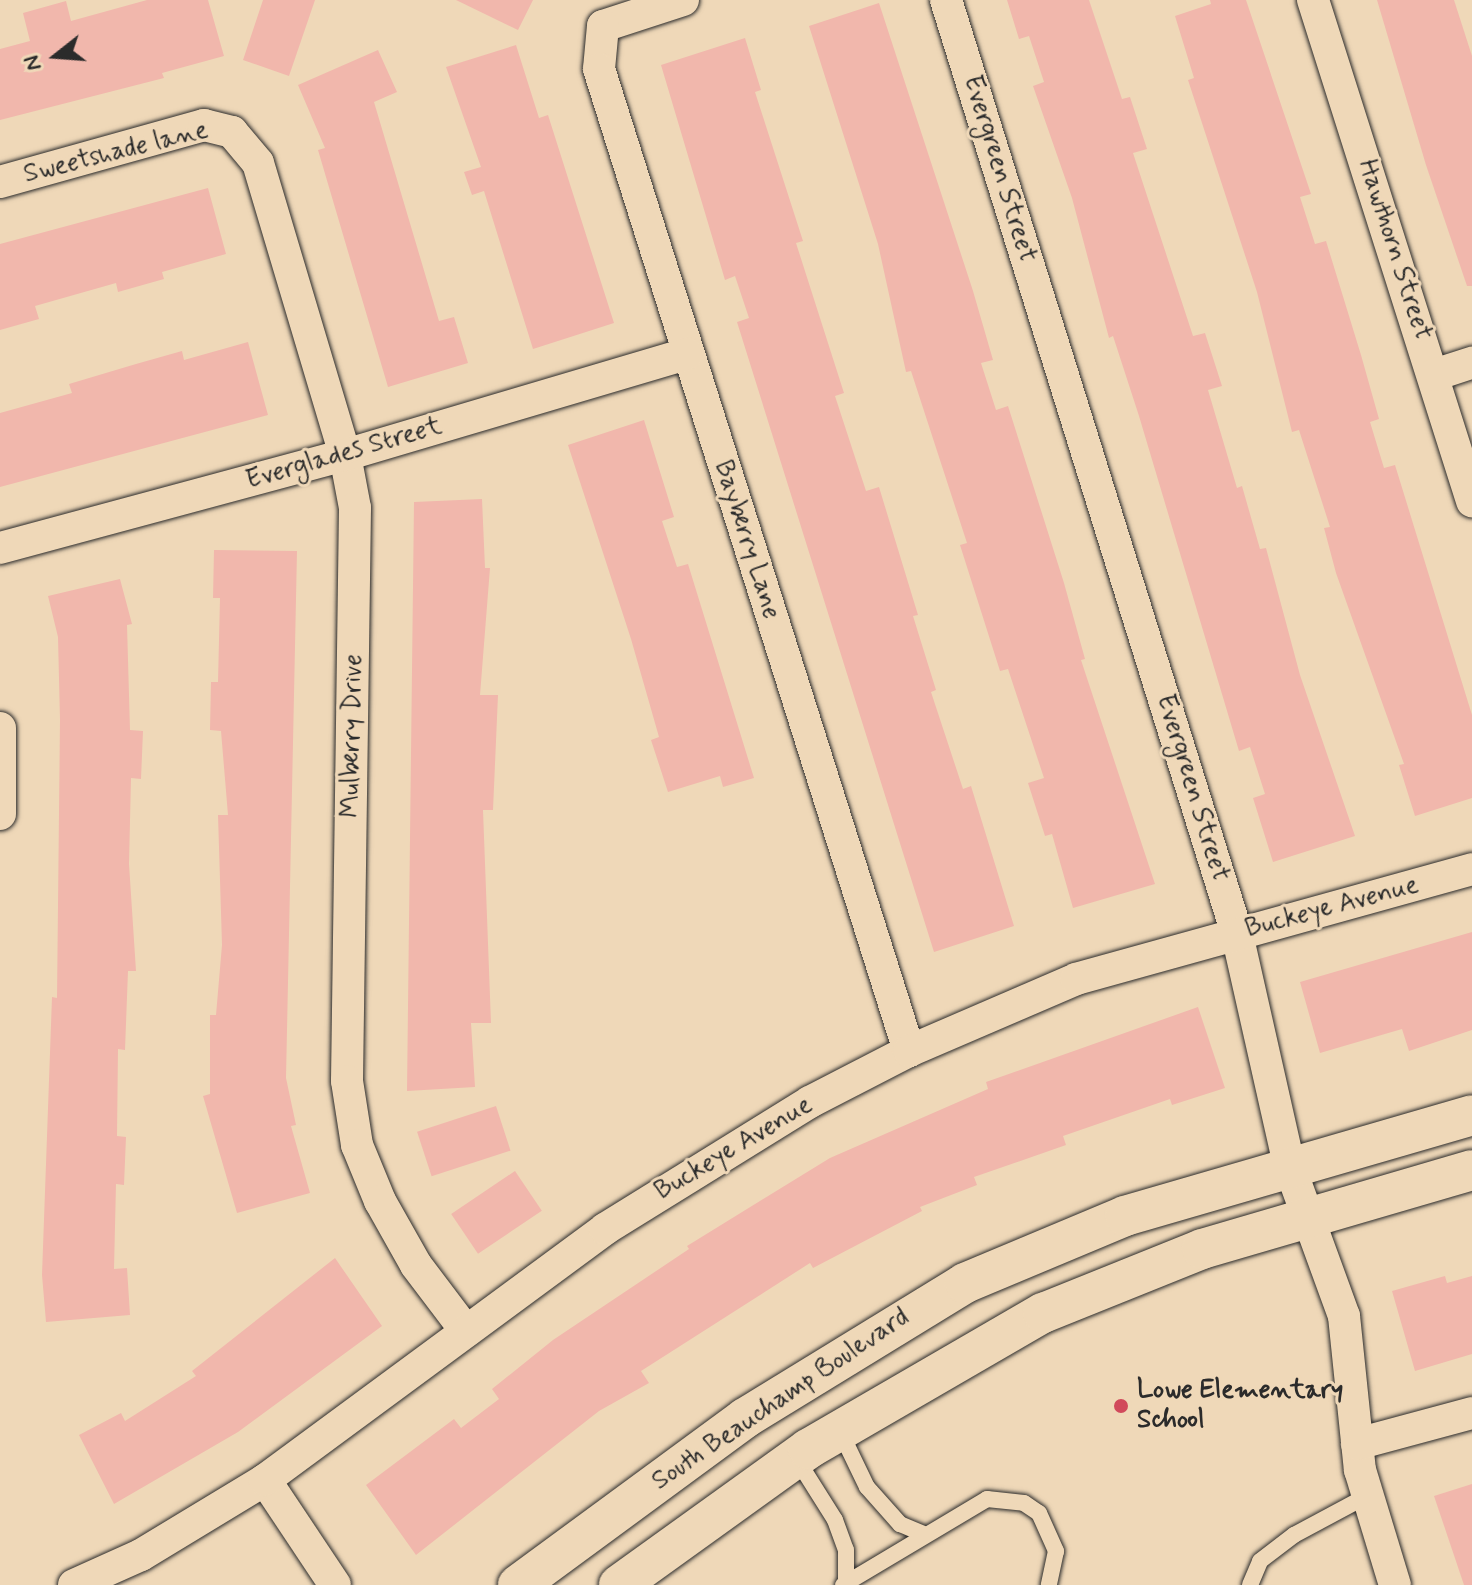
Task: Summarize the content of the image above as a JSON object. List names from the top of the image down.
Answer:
{
  "streets": {
    "street": [
      "Sweetshade lane",
      "Evergreen Street",
      "Hawthorn Street",
      "Everglades Street",
      "Bayberry Lane",
      "Mulberry Drive",
      "Buckeye Avenue",
      "South Beauchamp Boulevard"
    ]
  },
  "crossings": [
    ["Sweetshade lane", "Mulberry Drive"],
    ["Evergreen Street", "Buckeye Avenue"],
    ["Evergreen Street", "South Beauchamp Boulevard"],
    ["Everglades Street", "Bayberry Lane"],
    ["Everglades Street", "Mulberry Drive"],
    ["Bayberry Lane", "Buckeye Avenue"],
    ["Mulberry Drive", "Buckeye Avenue"]
  ],
  "places": ["Lowe Elementary School"],
  "north": "left"
}
